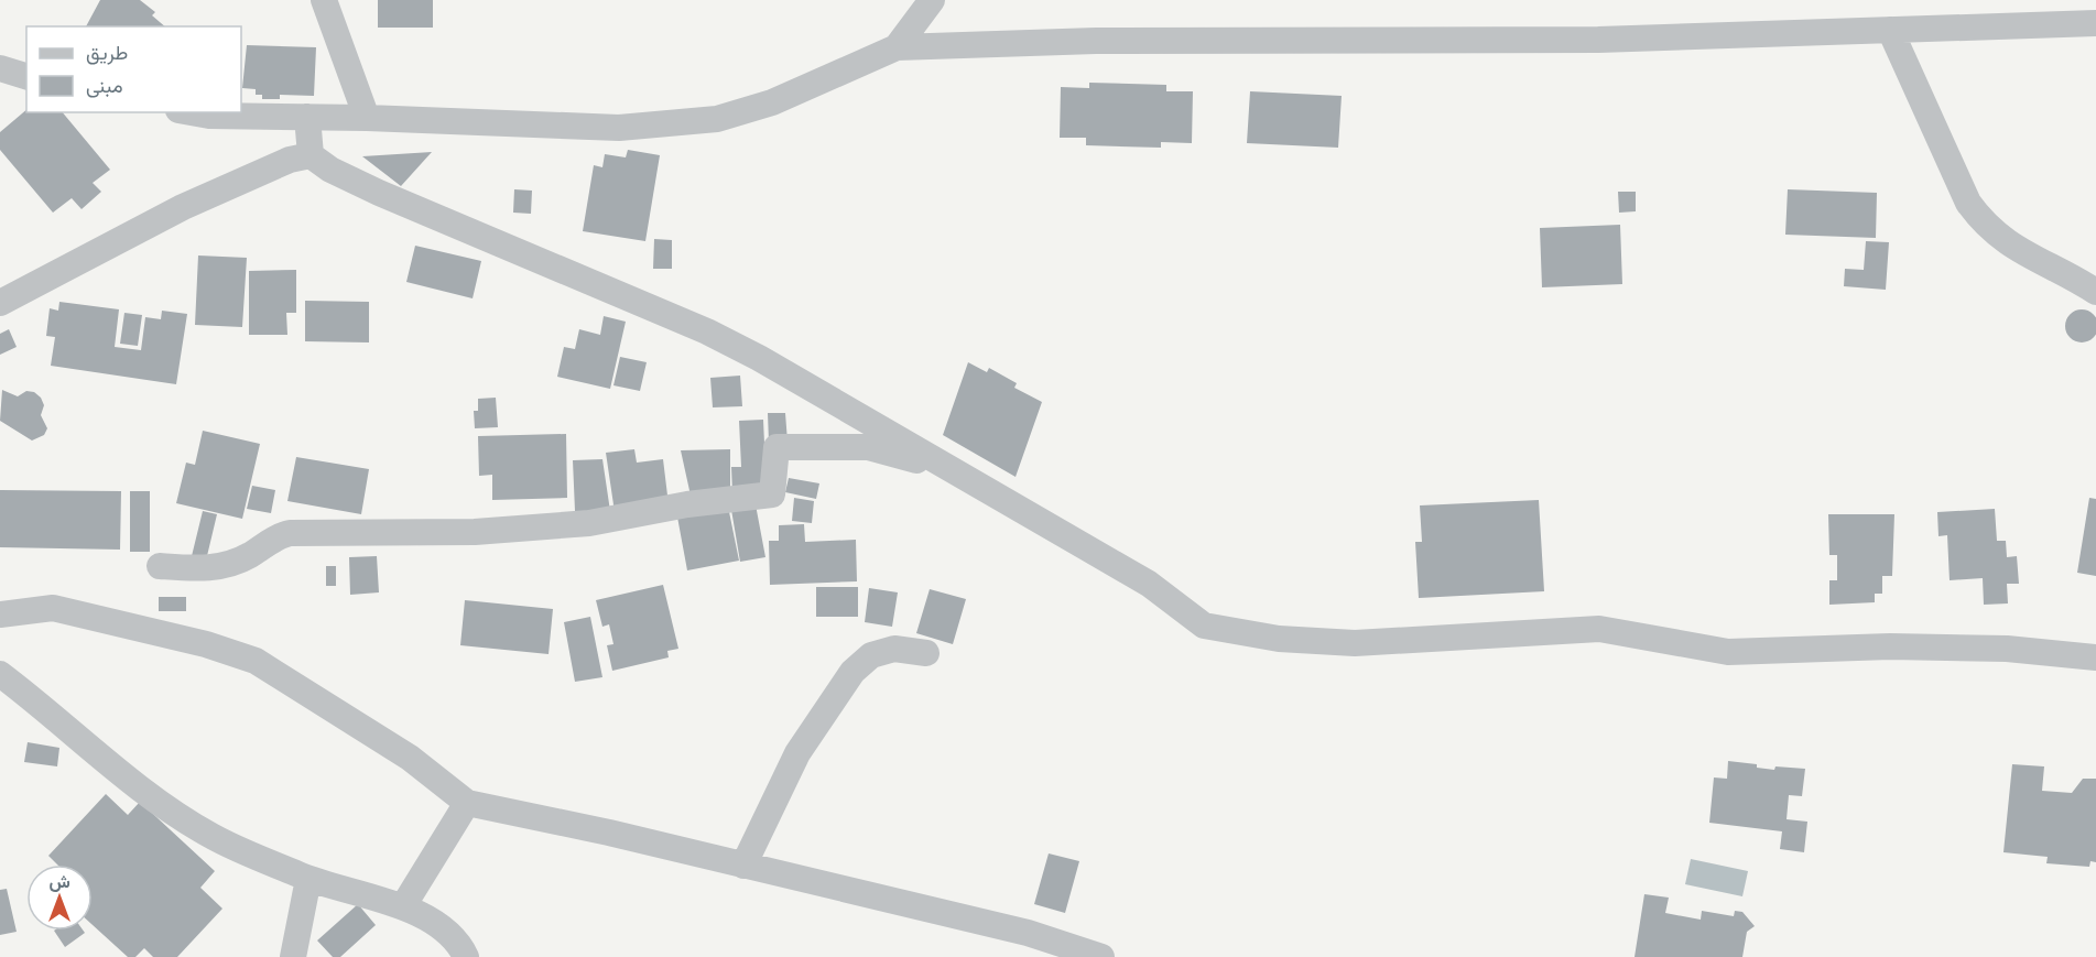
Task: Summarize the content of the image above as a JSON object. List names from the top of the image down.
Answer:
{
  "legend": ["طريق", "مبنى"],
  "north": "top"
}
